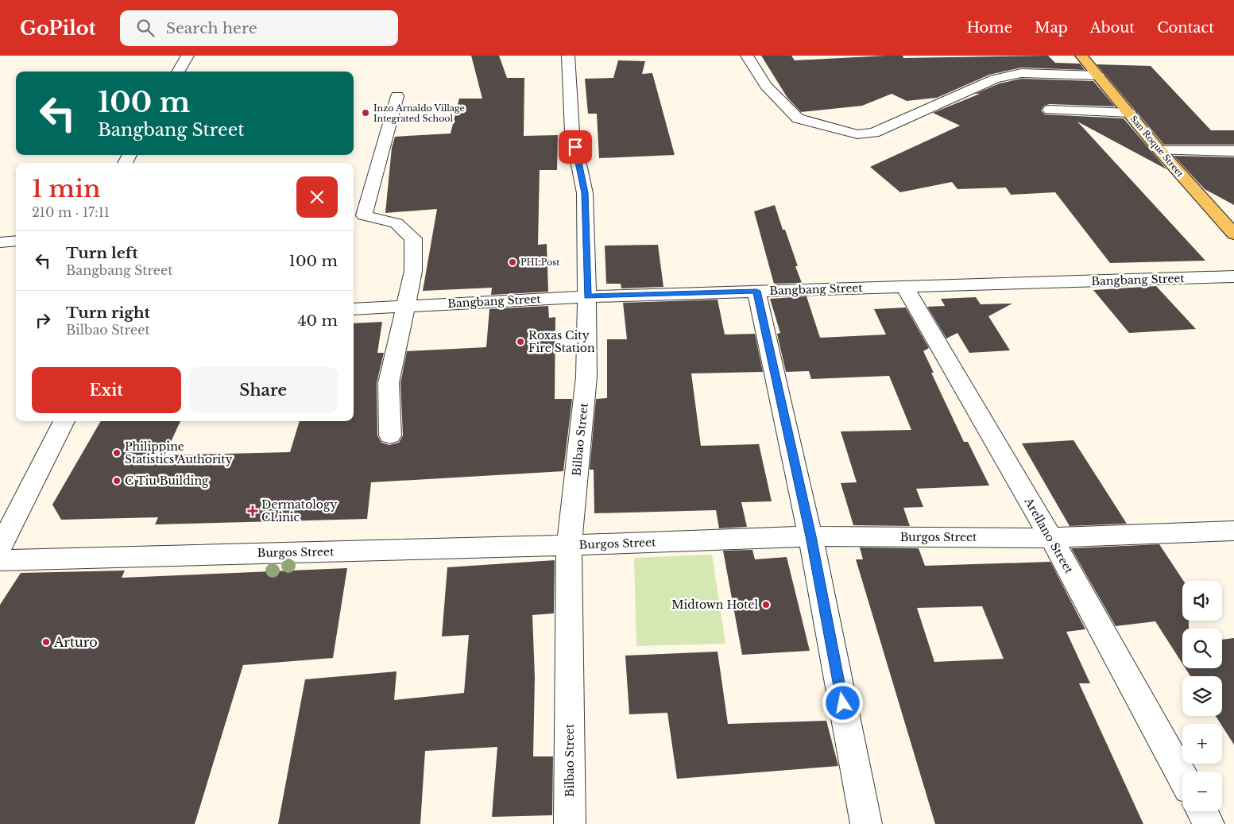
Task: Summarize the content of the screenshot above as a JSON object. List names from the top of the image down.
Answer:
{
  "streets": {
    "main road": ["San Roque Street"],
    "street": [
      "Bangbang Street",
      "Bilbao Street",
      "Arellano Street",
      "Burgos Street"
    ]
  },
  "crossings": [
    ["Bangbang Street", "Bilbao Street"],
    ["Bangbang Street", "Arellano Street"],
    ["Bilbao Street", "Burgos Street"],
    ["Arellano Street", "Burgos Street"]
  ],
  "places": {
    "other": [
      "Inzo Arnaldo Village Integrated School",
      "PHLPost",
      "Roxas City Fire Station",
      "Philippine Statistics Authority",
      "C Tiu Building",
      "Midtown Hotel",
      "Arturo"
    ],
    "health": ["Dermatology CLinic"]
  },
  "page": {
    "header": "GoPilot",
    "search": "Search here",
    "nav": [
      "Home",
      "Map",
      "About",
      "Contact"
    ],
    "turn": ["100 m", "Bangbang Street"],
    "heading": ["1 min", "210 m · 17:11"],
    "list": [
      {
        "name": "Turn left",
        "note": "Bangbang Street",
        "value": "100 m"
      },
      {
        "name": "Turn right",
        "note": "Bilbao Street",
        "value": "40 m"
      }
    ],
    "buttons": ["Exit", "Share"],
    "map_buttons": ["+", "−"]
  }
}
